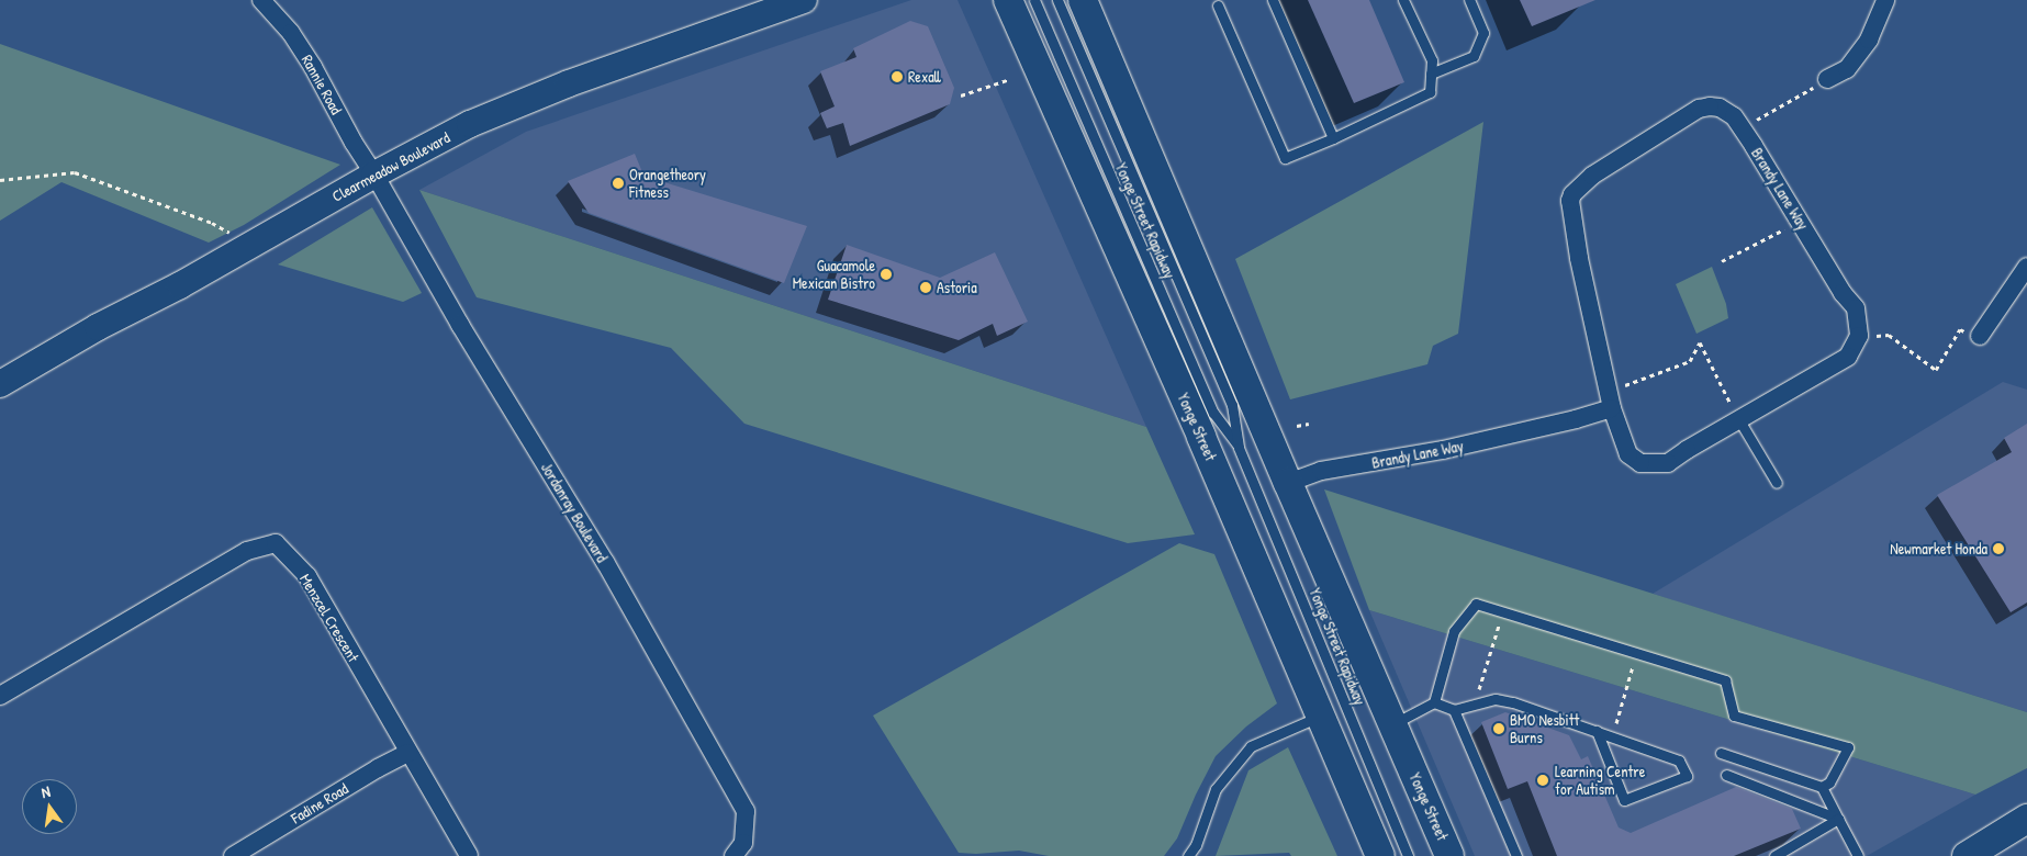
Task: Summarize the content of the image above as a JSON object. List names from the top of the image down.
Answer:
{
  "streets": {
    "main road": ["Yonge Street"],
    "street": [
      "Rannie Road",
      "Clearmeadow Boulevard",
      "Brandy Lane Way",
      "Jordanray Boulevard",
      "Menzcel Crescent",
      "Fadine Road"
    ],
    "lane": ["Yonge Street Rapidway"]
  },
  "crossings": [
    ["Rannie Road", "Clearmeadow Boulevard"],
    ["Rannie Road", "Jordanray Boulevard"],
    ["Clearmeadow Boulevard", "Jordanray Boulevard"],
    ["Brandy Lane Way", "Yonge Street"],
    ["Menzcel Crescent", "Fadine Road"]
  ],
  "places": [
    "Rexall",
    "Orangetheory Fitness",
    "Guacamole Mexican Bistro",
    "Astoria",
    "Newmarket Honda",
    "BMO Nesbitt Burns",
    "Learning Centre for Autism"
  ],
  "north": "top"
}
